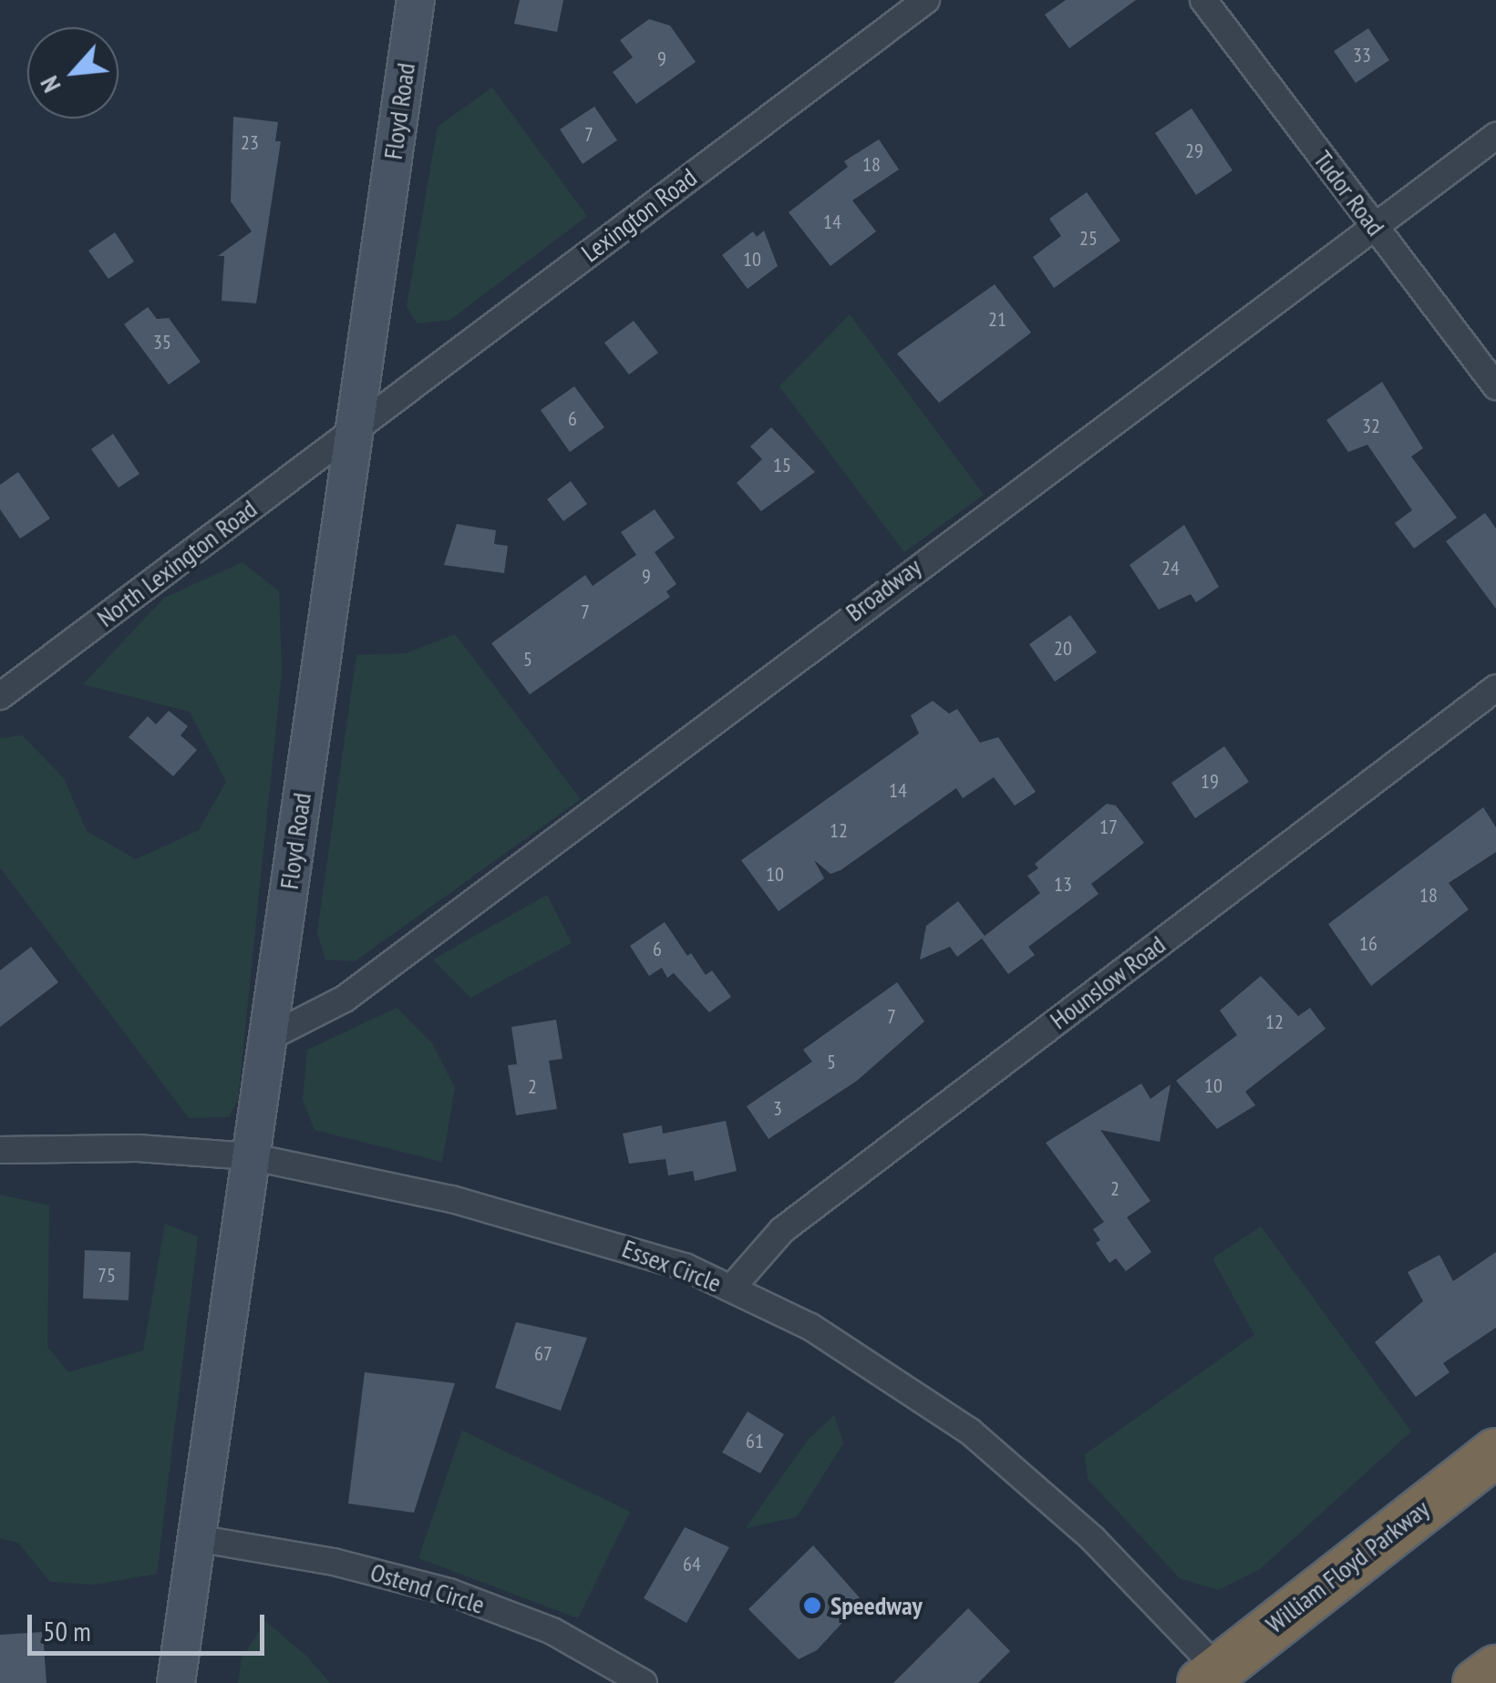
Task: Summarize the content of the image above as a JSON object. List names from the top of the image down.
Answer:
{
  "streets": {
    "highway": ["William Floyd Parkway"],
    "street": [
      "Floyd Road",
      "Tudor Road",
      "Lexington Road",
      "North Lexington Road",
      "Broadway",
      "Hounslow Road",
      "Essex Circle",
      "Ostend Circle"
    ]
  },
  "crossings": [
    ["Floyd Road", "Lexington Road"],
    ["Floyd Road", "North Lexington Road"],
    ["Floyd Road", "Broadway"],
    ["Floyd Road", "Essex Circle"],
    ["Floyd Road", "Ostend Circle"],
    ["Tudor Road", "Broadway"],
    ["Lexington Road", "North Lexington Road"],
    ["Hounslow Road", "Essex Circle"],
    ["Essex Circle", "William Floyd Parkway"]
  ],
  "places": ["Speedway"],
  "house_numbers": [
    "33",
    "9",
    "7",
    "23",
    "29",
    "18",
    "14",
    "25",
    "10",
    "21",
    "35",
    "6",
    "32",
    "15",
    "24",
    "9",
    "7",
    "20",
    "5",
    "19",
    "14",
    "17",
    "12",
    "10",
    "13",
    "18",
    "16",
    "6",
    "7",
    "12",
    "5",
    "10",
    "2",
    "3",
    "2",
    "75",
    "67",
    "61",
    "64"
  ],
  "scale_bar": "50 m",
  "north": "bottom left"
}
